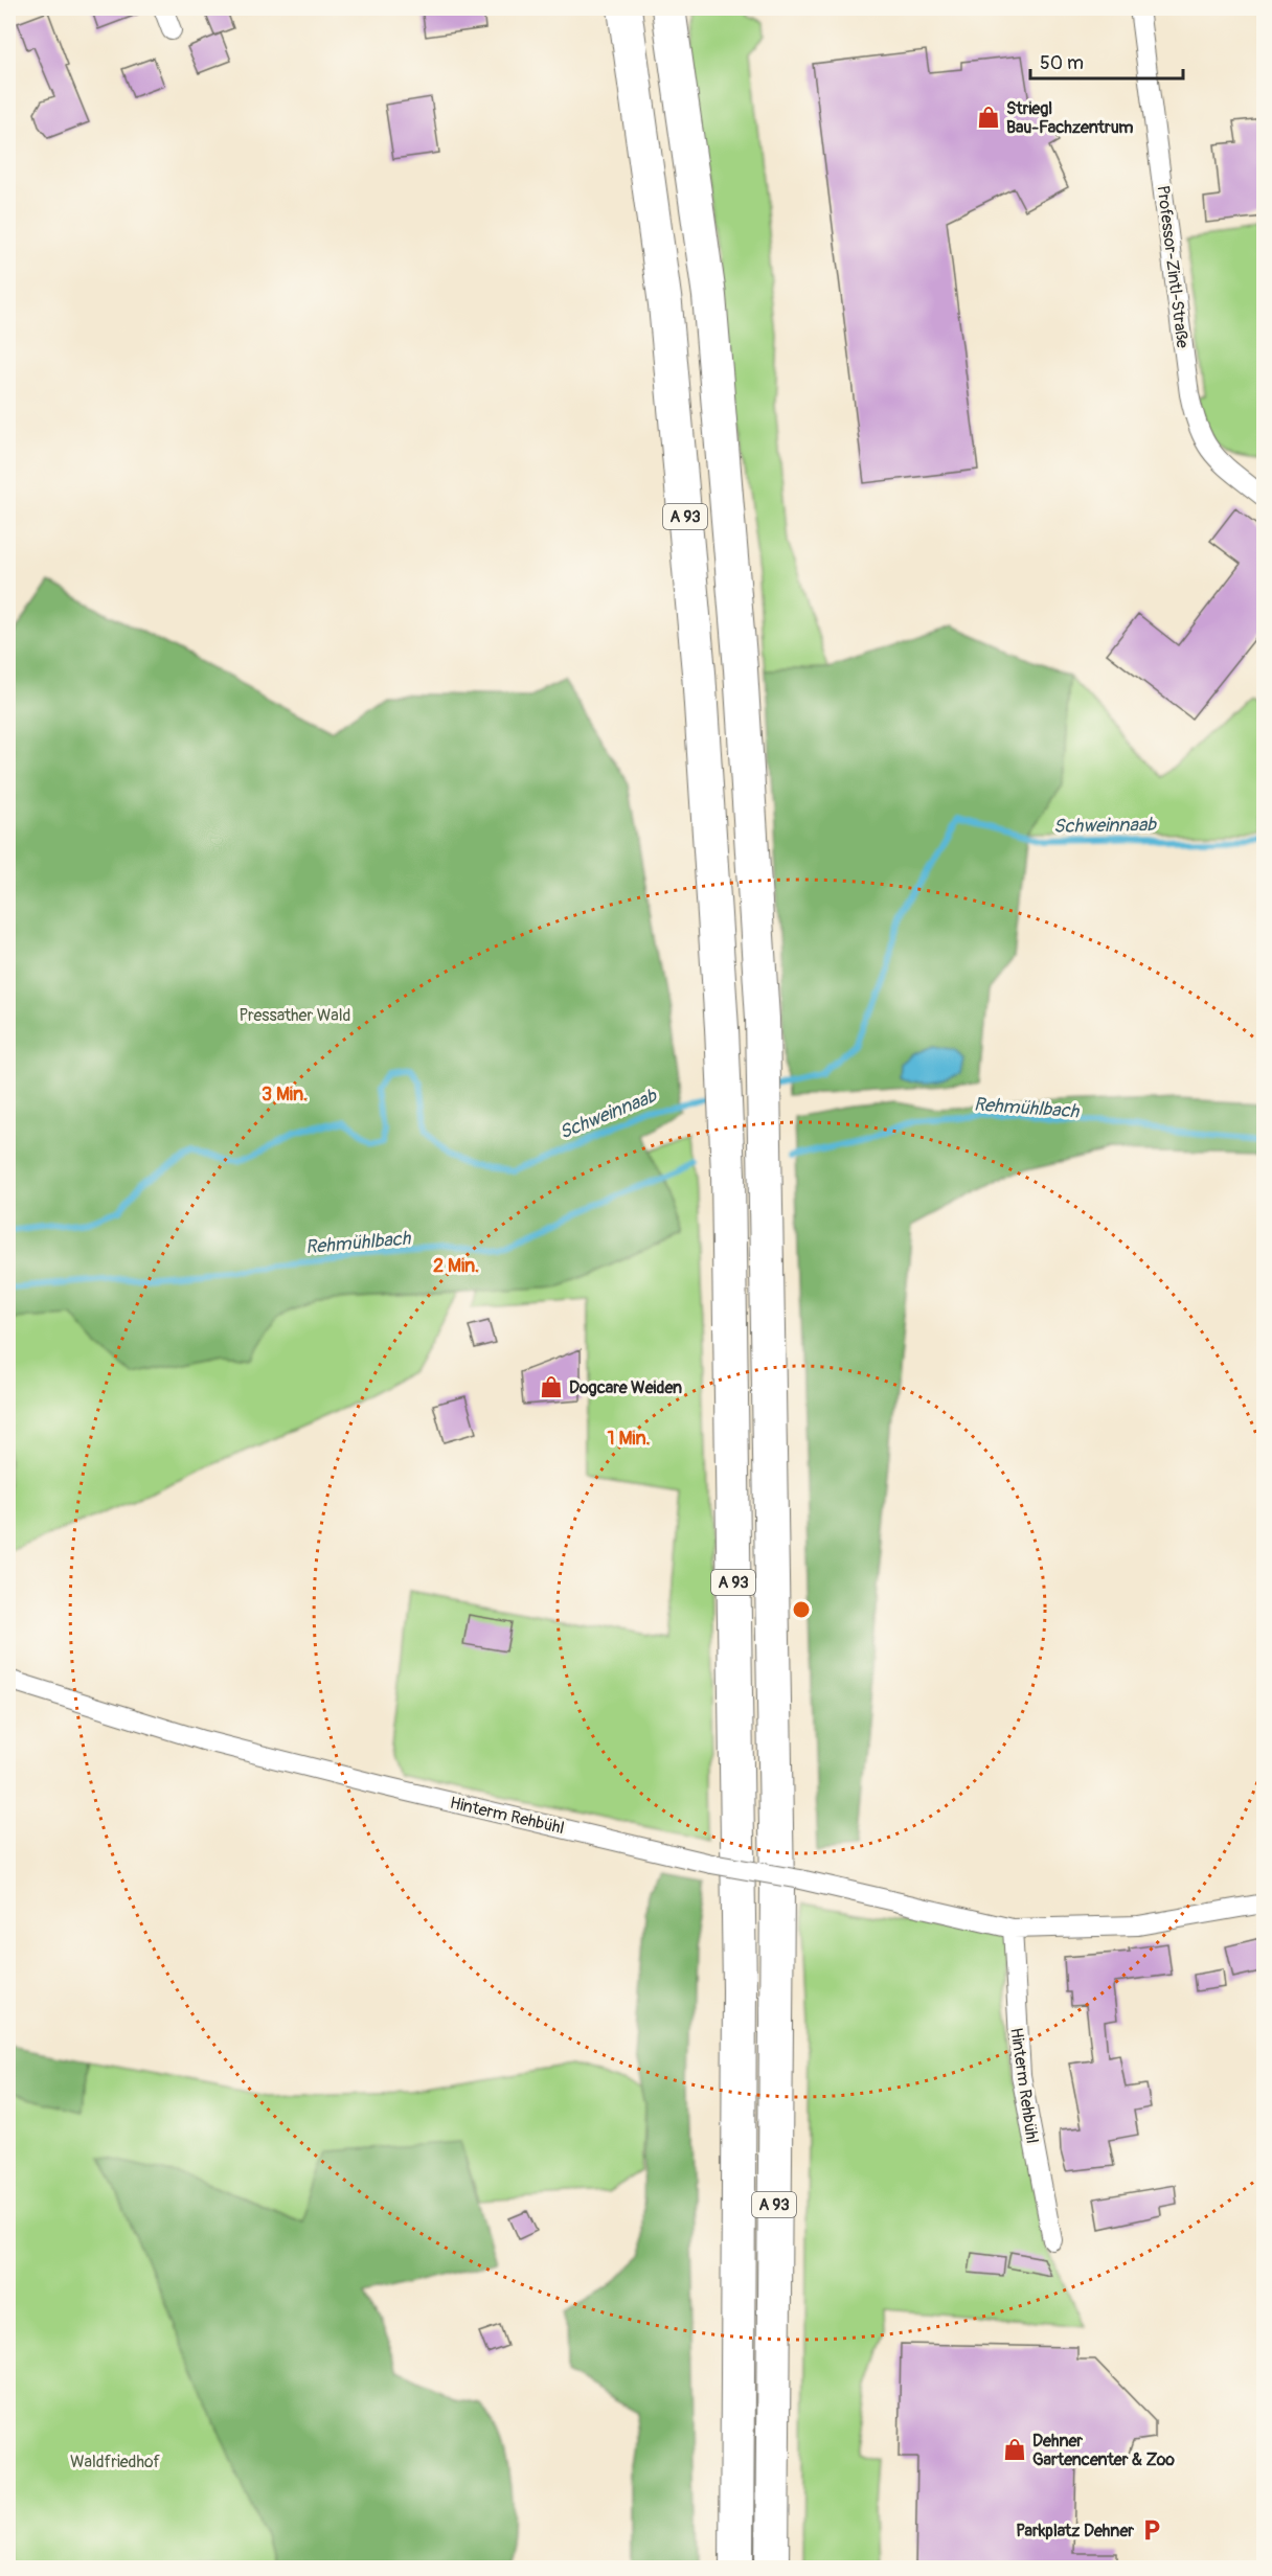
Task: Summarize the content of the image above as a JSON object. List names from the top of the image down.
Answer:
{
  "streets": {
    "highway": ["A 93"],
    "street": ["Professor-Zintl-Straße", "Hinterm Rehbühl"]
  },
  "water": ["Schweinnaab", "Rehmühlbach"],
  "parks": ["Pressather Wald", "Waldfriedhof"],
  "places": {
    "shop": ["Striegl Bau-Fachzentrum", "Dogcare Weiden", "Dehner Gartencenter & Zoo"],
    "parking": ["Parkplatz Dehner"]
  },
  "scale_bar": "50 m",
  "rings": ["3 Min.", "2 Min.", "1 Min."]
}
